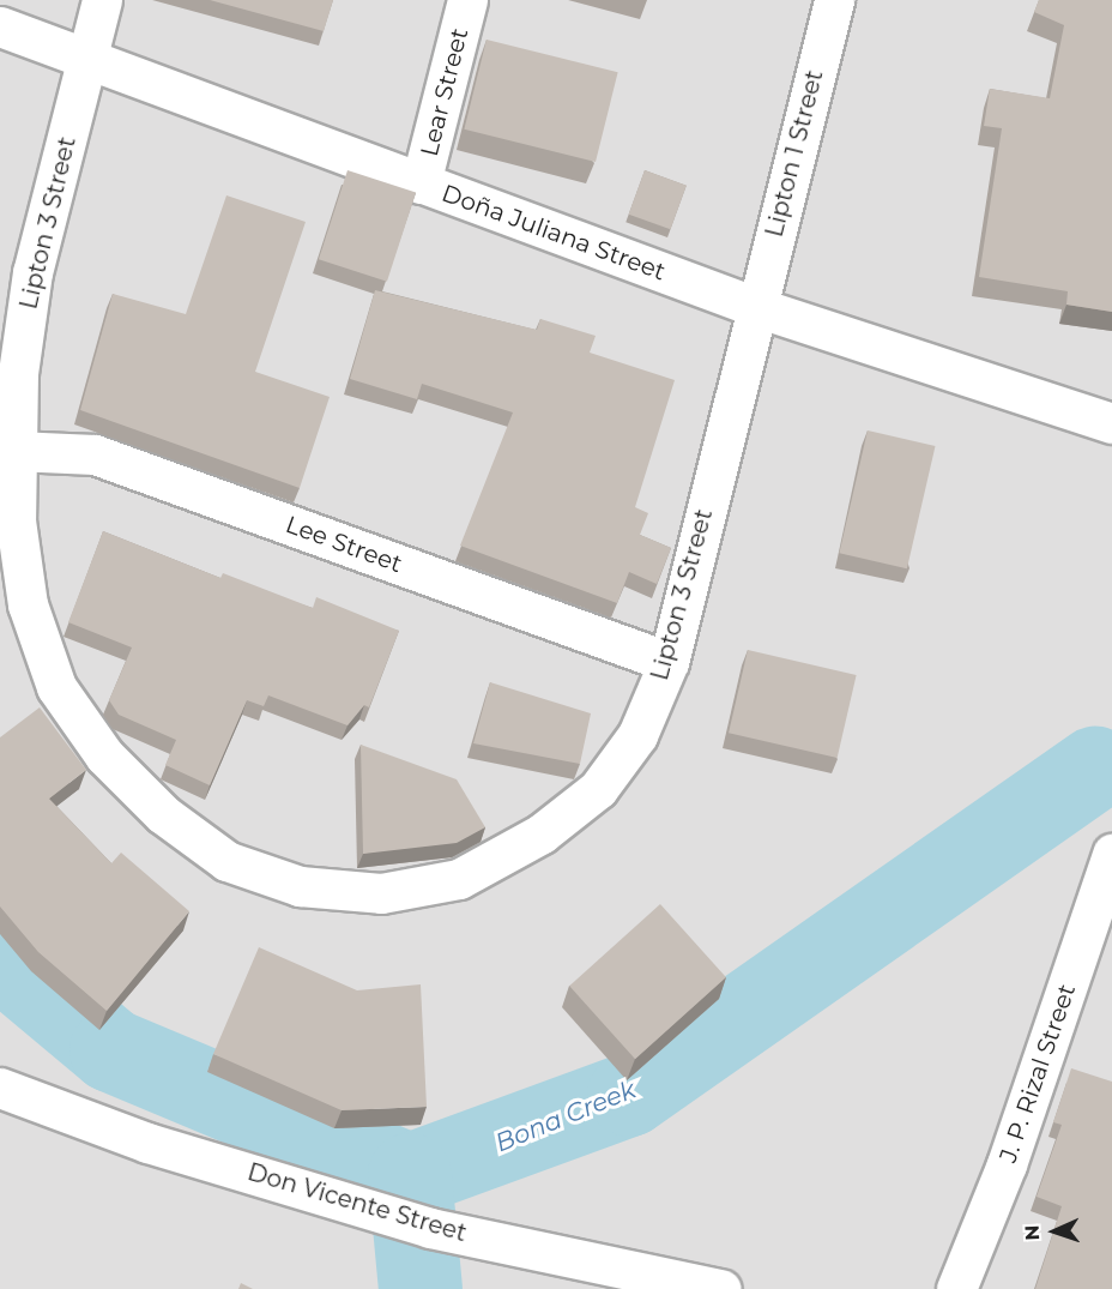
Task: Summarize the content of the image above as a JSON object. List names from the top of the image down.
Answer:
{
  "streets": {
    "street": [
      "Lear Street",
      "Lipton 1 Street",
      "Lipton 3 Street",
      "Doña Juliana Street",
      "Lee Street",
      "J. P. Rizal Street",
      "Don Vicente Street"
    ]
  },
  "crossings": [
    ["Lear Street", "Doña Juliana Street"],
    ["Lipton 1 Street", "Lipton 3 Street"],
    ["Lipton 1 Street", "Doña Juliana Street"],
    ["Lipton 3 Street", "Doña Juliana Street"],
    ["Lipton 3 Street", "Lee Street"]
  ],
  "water": ["Bona Creek"],
  "north": "left"
}
